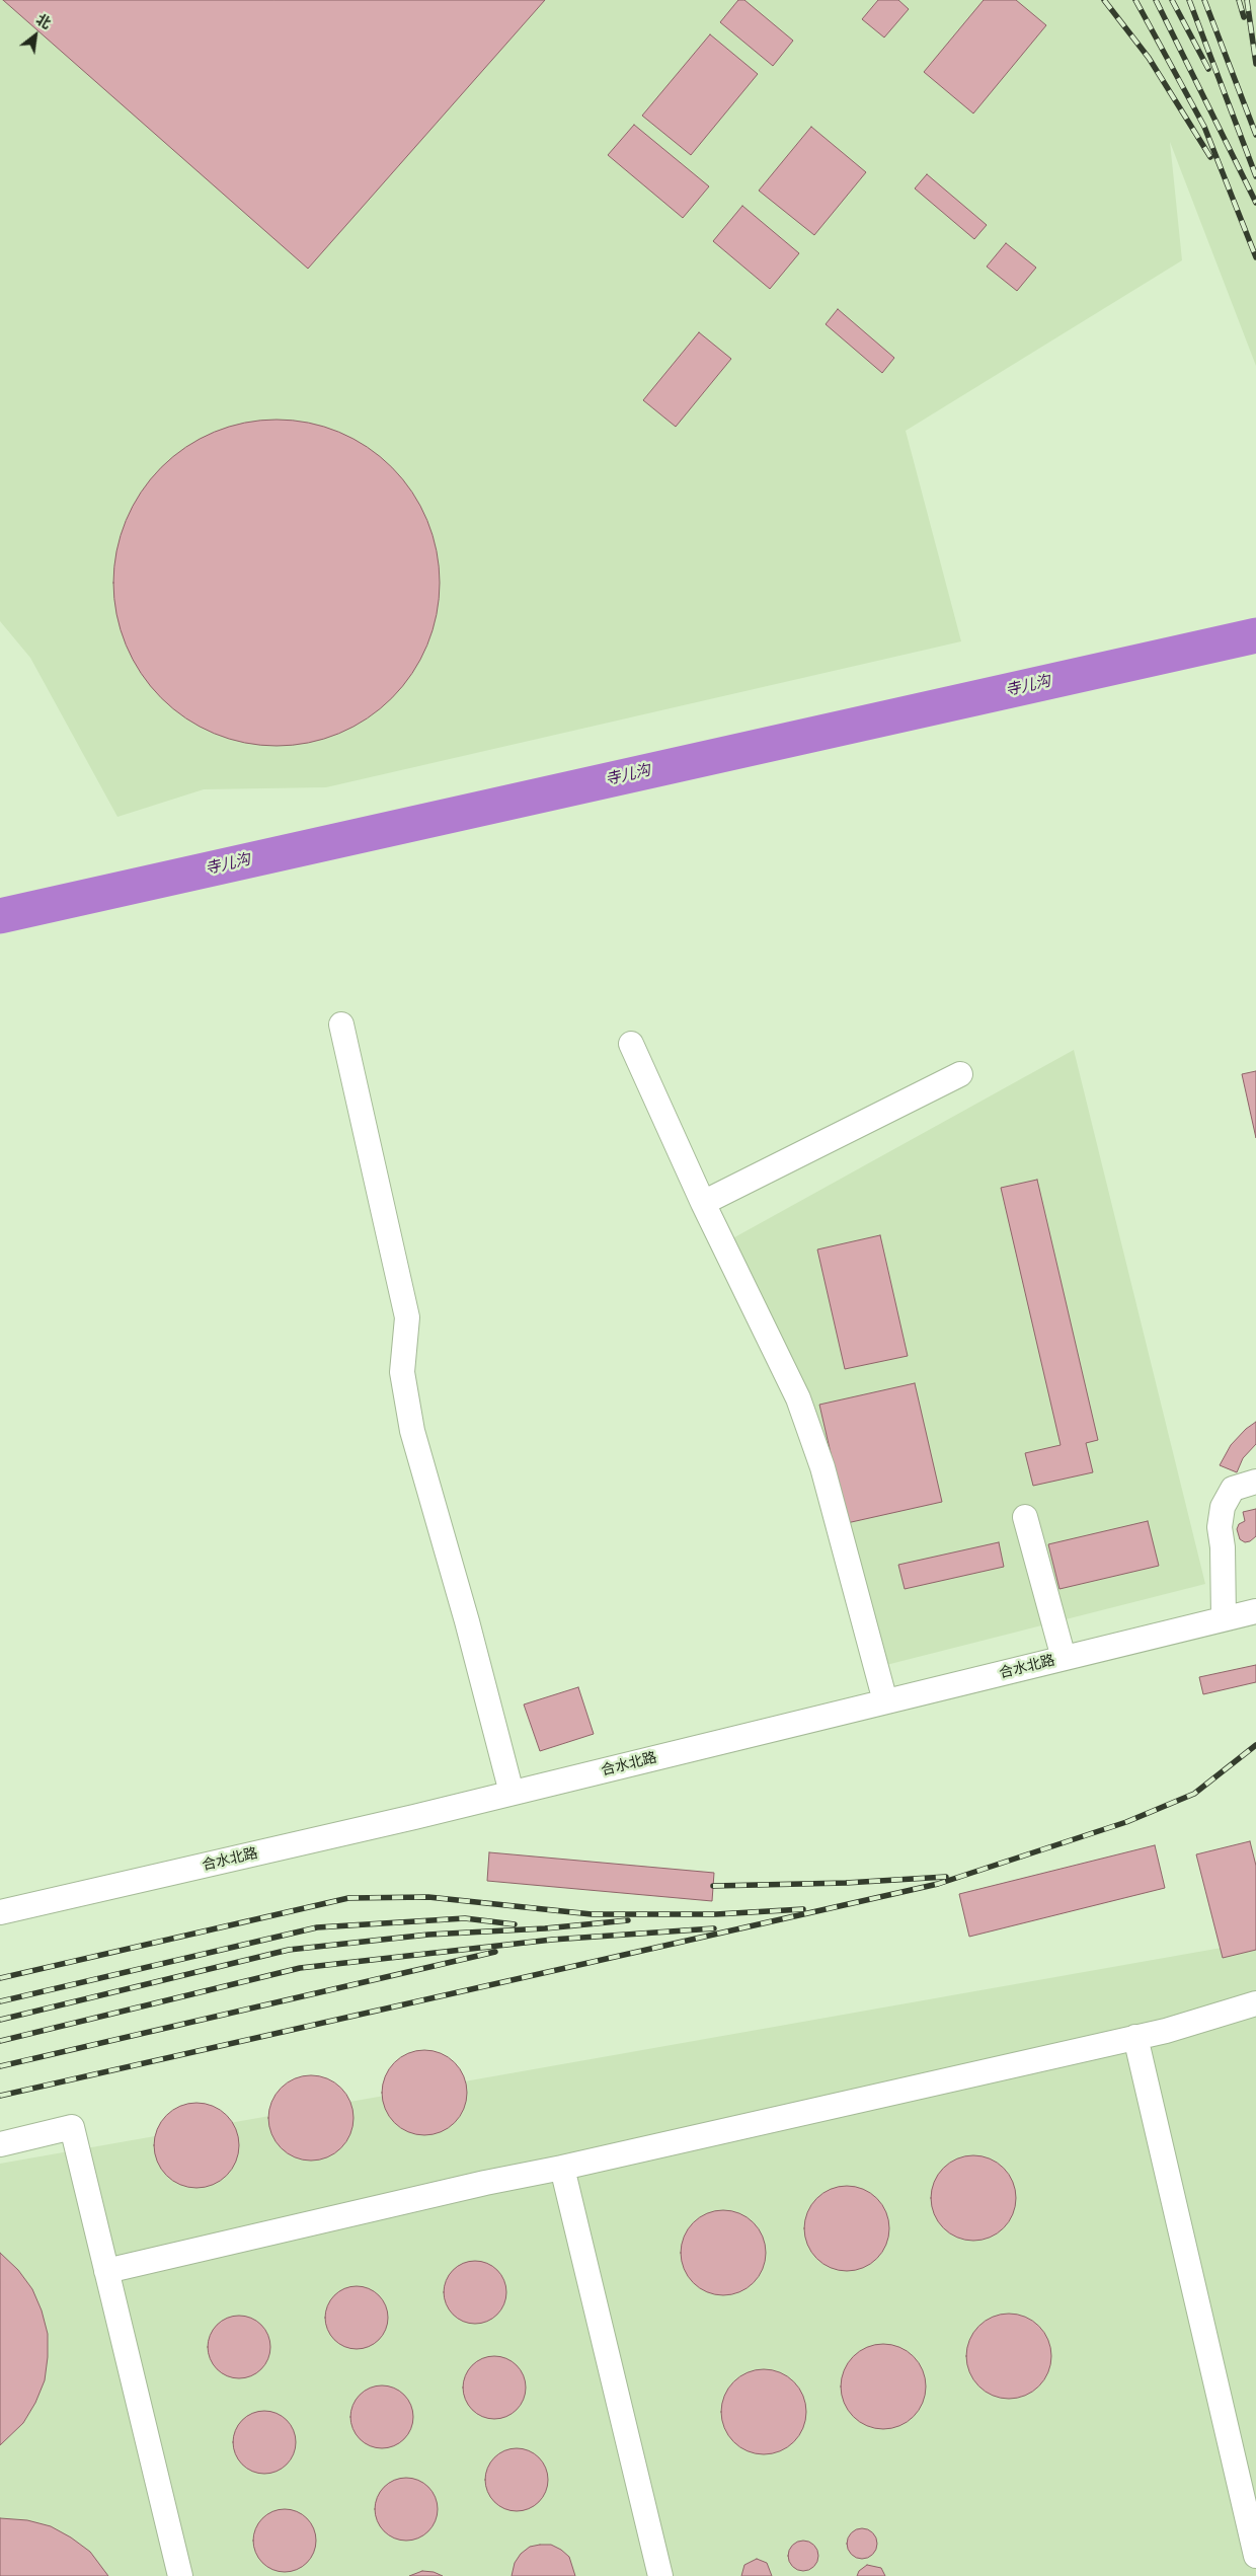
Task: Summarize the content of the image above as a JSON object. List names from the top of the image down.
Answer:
{
  "streets": {
    "street": ["合水北路"]
  },
  "water": ["寺儿沟"],
  "north": "top right"
}
